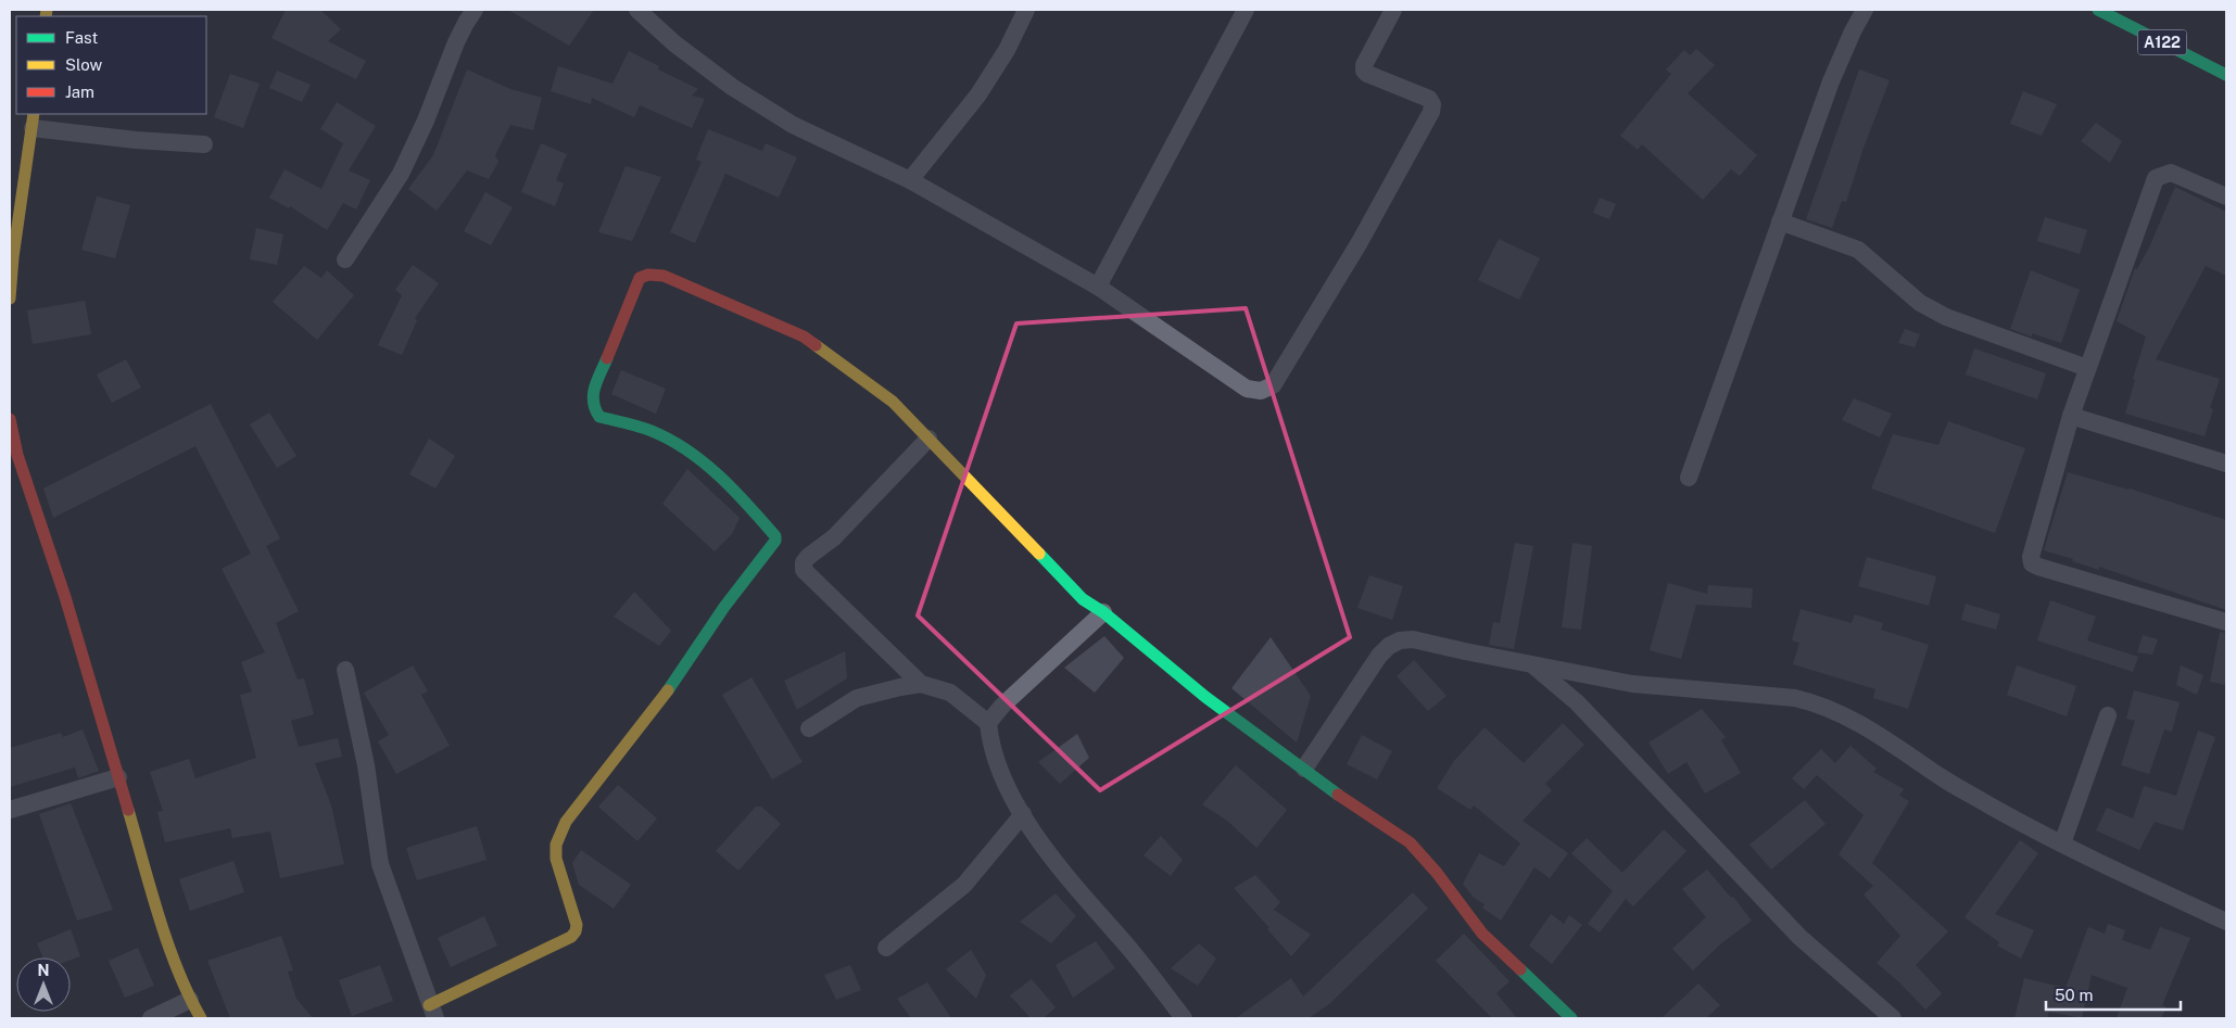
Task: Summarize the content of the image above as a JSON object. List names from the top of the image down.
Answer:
{
  "streets": {
    "main road": ["A122"]
  },
  "legend": ["Fast", "Slow", "Jam"],
  "scale_bar": "50 m",
  "north": "top"
}
